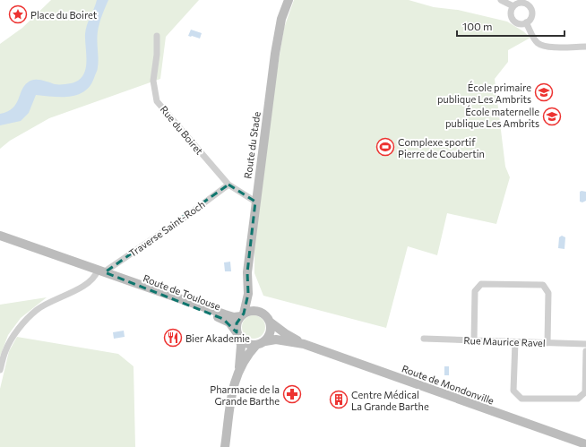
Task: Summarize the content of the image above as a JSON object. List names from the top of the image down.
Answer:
{
  "streets": {
    "main road": ["Route du Stade", "Route de Toulouse", "Route de Mondonville"],
    "street": ["Rue du Boiret", "Traverse Saint-Roch", "Rue Maurice Ravel"]
  },
  "crossings": [
    ["Rue du Boiret", "Route du Stade"],
    ["Rue du Boiret", "Traverse Saint-Roch"],
    ["Route du Stade", "Route de Toulouse"],
    ["Route du Stade", "Route de Mondonville"],
    ["Traverse Saint-Roch", "Route de Toulouse"],
    ["Route de Toulouse", "Route de Mondonville"]
  ],
  "places": {
    "place": ["Place du Boiret"],
    "school or university": ["École primaire publique Les Ambrits", "École maternelle publique Les Ambrits"],
    "sports": ["Complexe sportif Pierre de Coubertin"],
    "restaurant": ["Bier Akademie"],
    "pharmacy": ["Pharmacie de la Grande Barthe"],
    "building": ["Centre Médical La Grande Barthe"]
  },
  "scale_bar": "100 m"
}
